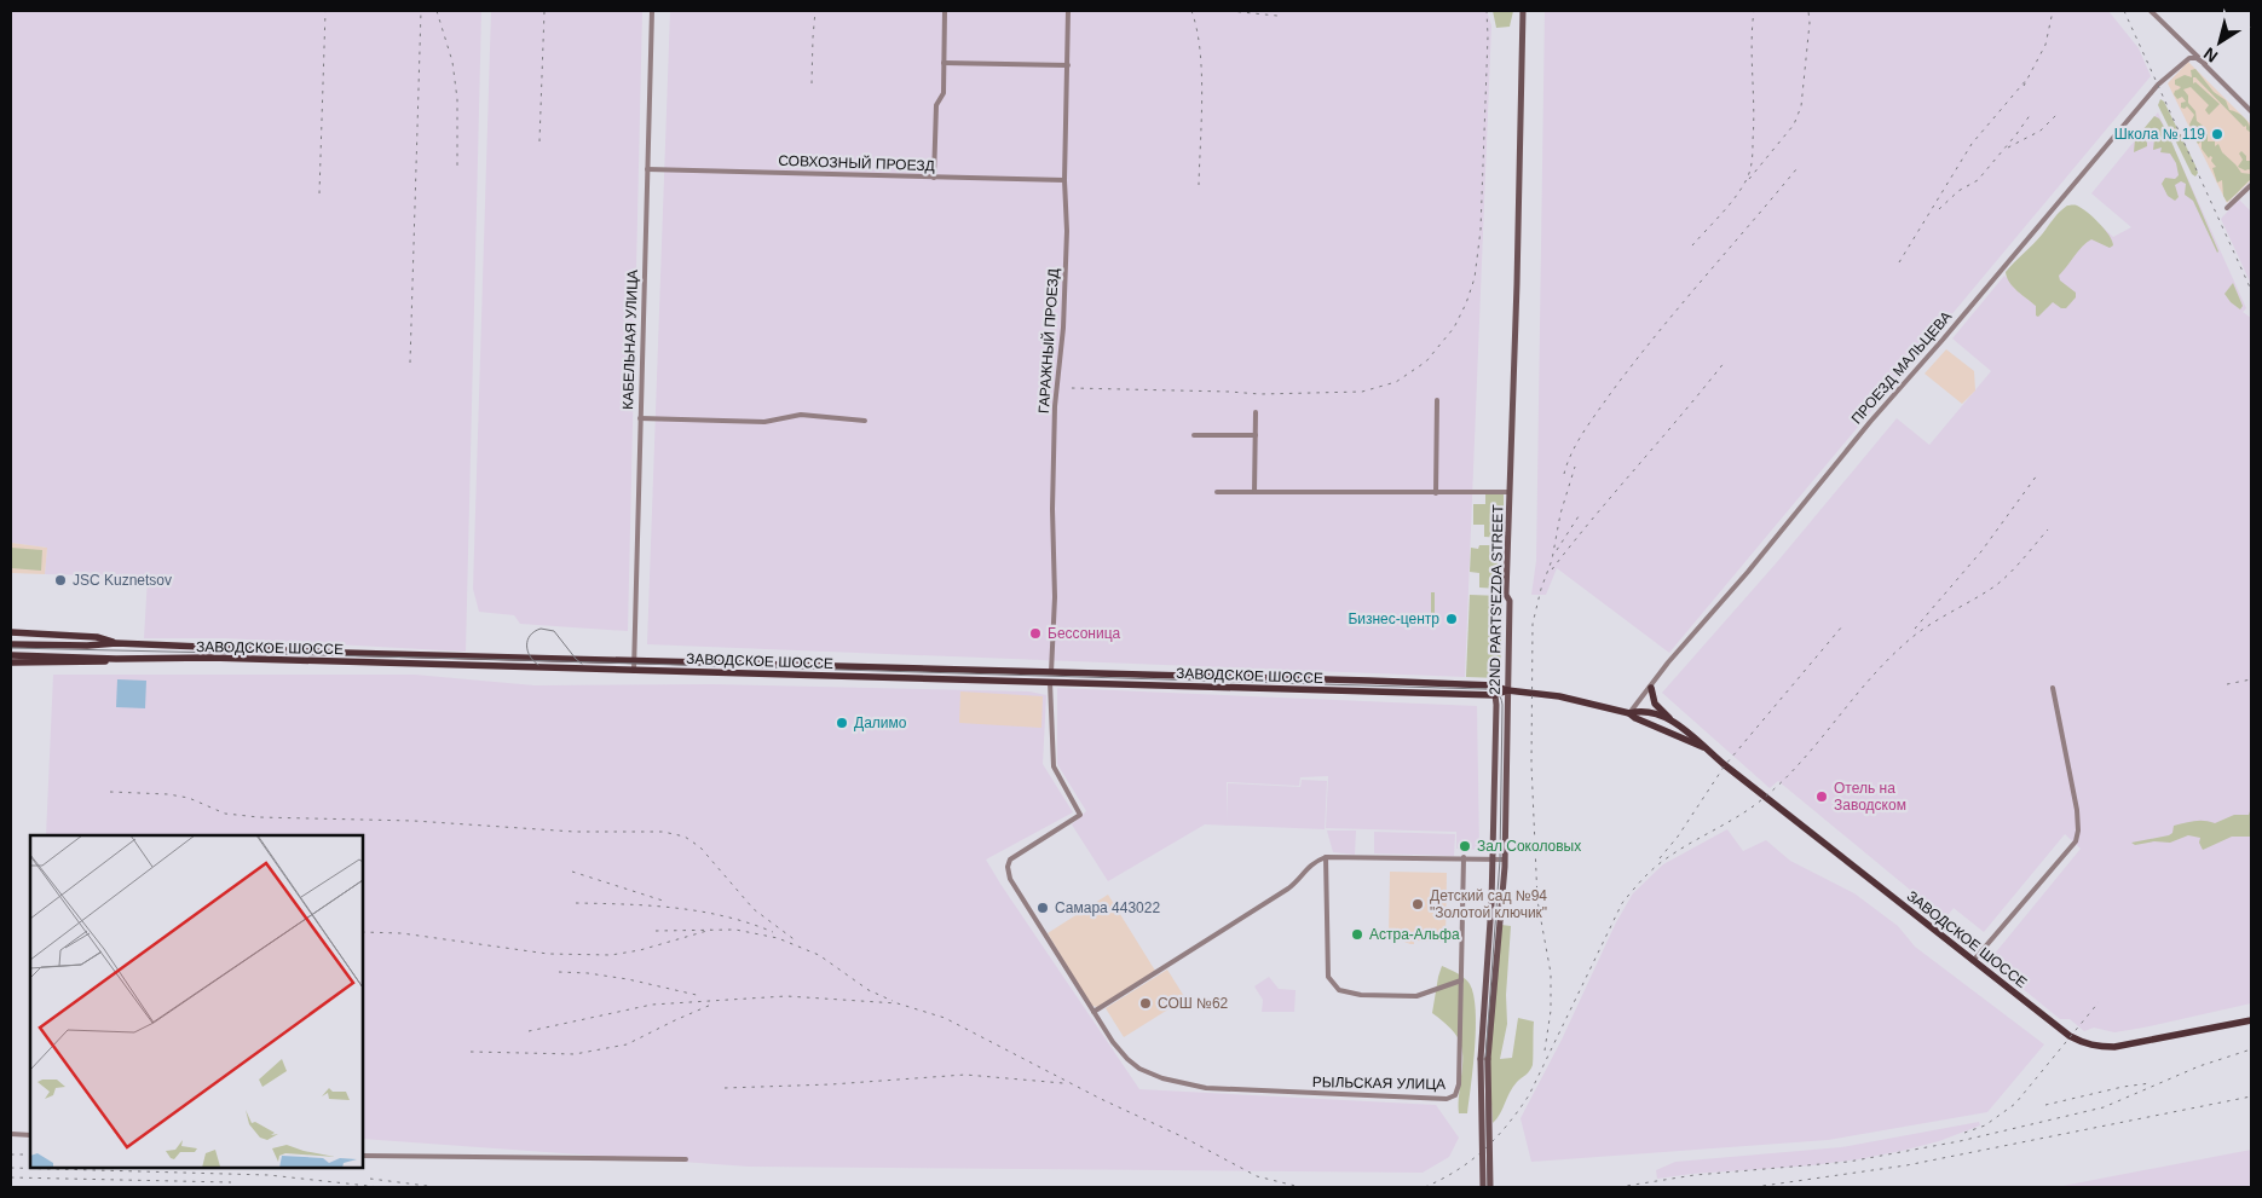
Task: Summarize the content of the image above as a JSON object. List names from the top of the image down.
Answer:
{
  "streets": {
    "main road": ["22ND PARTS'EZDA STREET", "ЗАВОДСКОЕ ШОССЕ"],
    "street": [
      "СОВХОЗНЫЙ ПРОЕЗД",
      "КАБЕЛЬНАЯ УЛИЦА",
      "ГАРАЖНЫЙ ПРОЕЗД",
      "ПРОЕЗД МАЛЬЦЕВА",
      "РЫЛЬСКАЯ УЛИЦА"
    ]
  },
  "crossings": [
    ["СОВХОЗНЫЙ ПРОЕЗД", "КАБЕЛЬНАЯ УЛИЦА"],
    ["СОВХОЗНЫЙ ПРОЕЗД", "ГАРАЖНЫЙ ПРОЕЗД"],
    ["КАБЕЛЬНАЯ УЛИЦА", "ЗАВОДСКОЕ ШОССЕ"],
    ["ГАРАЖНЫЙ ПРОЕЗД", "ЗАВОДСКОЕ ШОССЕ"],
    ["ПРОЕЗД МАЛЬЦЕВА", "ЗАВОДСКОЕ ШОССЕ"],
    ["22ND PARTS'EZDA STREET", "ЗАВОДСКОЕ ШОССЕ"],
    ["ЗАВОДСКОЕ ШОССЕ", "РЫЛЬСКАЯ УЛИЦА"]
  ],
  "places": [
    "Школа № 119",
    "JSC Kuznetsov",
    "Бизнес-центр",
    "Бессоница",
    "Далимо",
    "Отель на Заводском",
    "Зал Соколовых",
    "Детский сад №94 \"Золотой ключик\"",
    "Самара 443022",
    "Астра-Альфа",
    "СОШ №62"
  ],
  "north": "bottom left"
}
